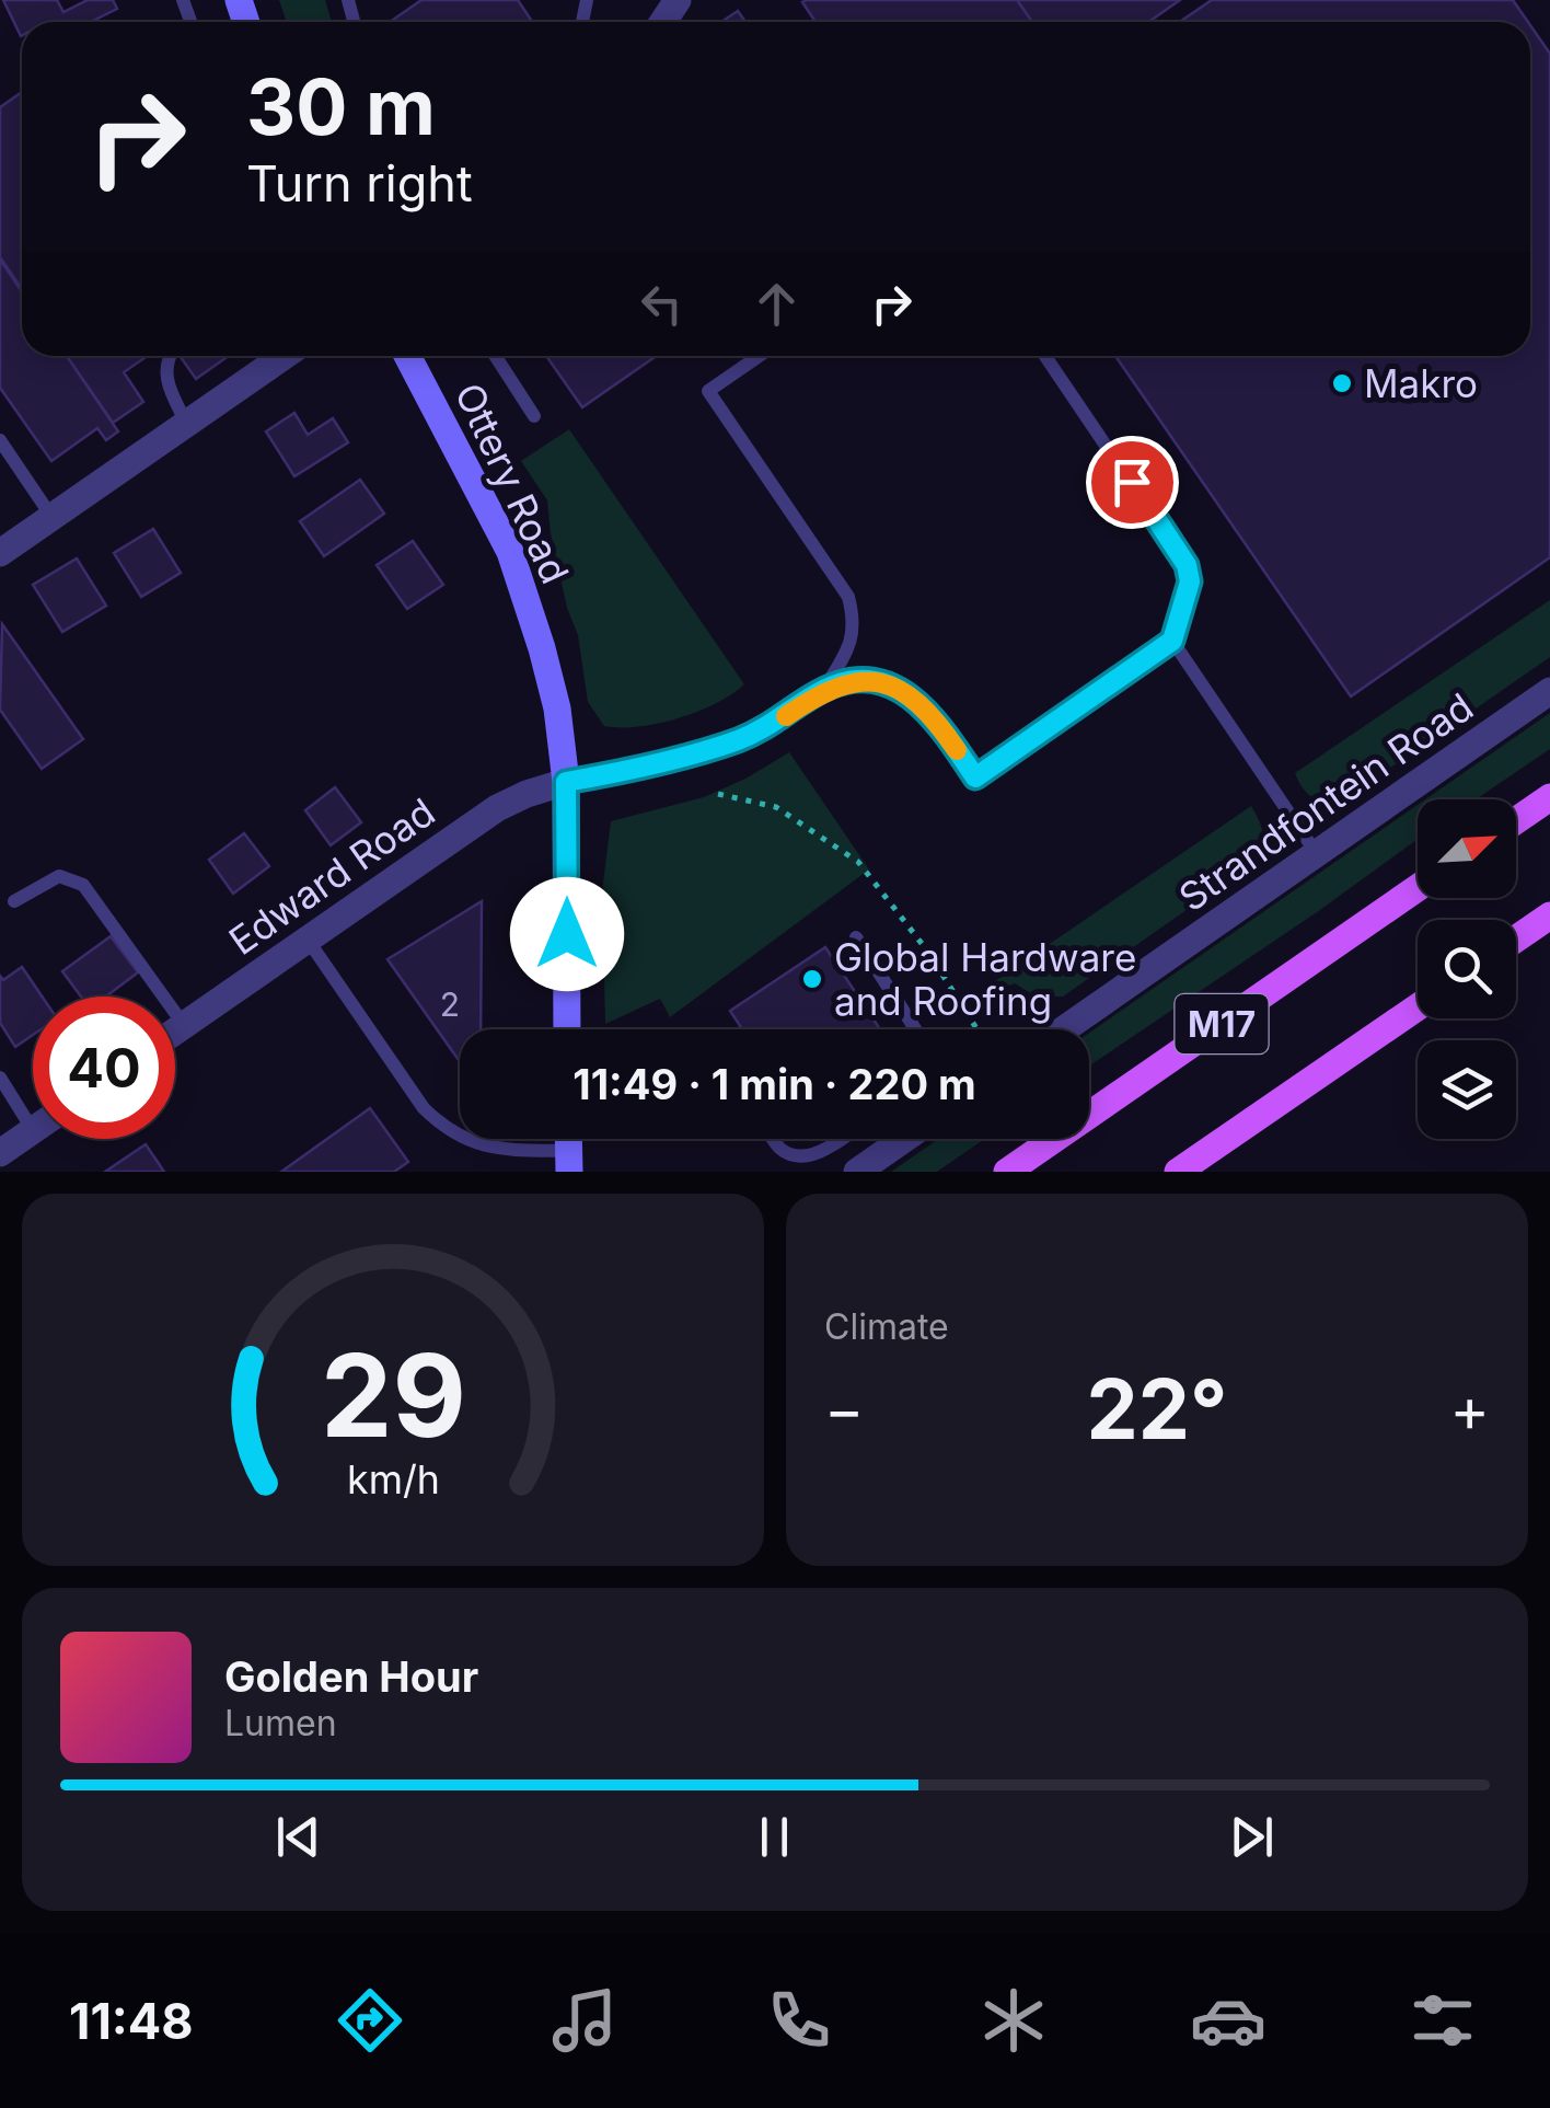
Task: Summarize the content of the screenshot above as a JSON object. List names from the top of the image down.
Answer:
{
  "streets": {
    "main road": ["M17"],
    "street": ["Ottery Road", "Strandfontein Road", "Edward Road"]
  },
  "crossings": [
    ["Ottery Road", "Edward Road"]
  ],
  "places": ["Makro", "Global Hardware and Roofing"],
  "house_numbers": ["2"],
  "north": "top right",
  "page": {
    "turn": ["30 m", "Turn right"],
    "limit": "40",
    "trip": "11:49 · 1 min · 220 m",
    "tile": "Climate",
    "heat": ["−", "22°", "+"],
    "song": ["Golden Hour", "Lumen"],
    "tabs": "11:48",
    "gauge": ["29", "km/h"]
  }
}
